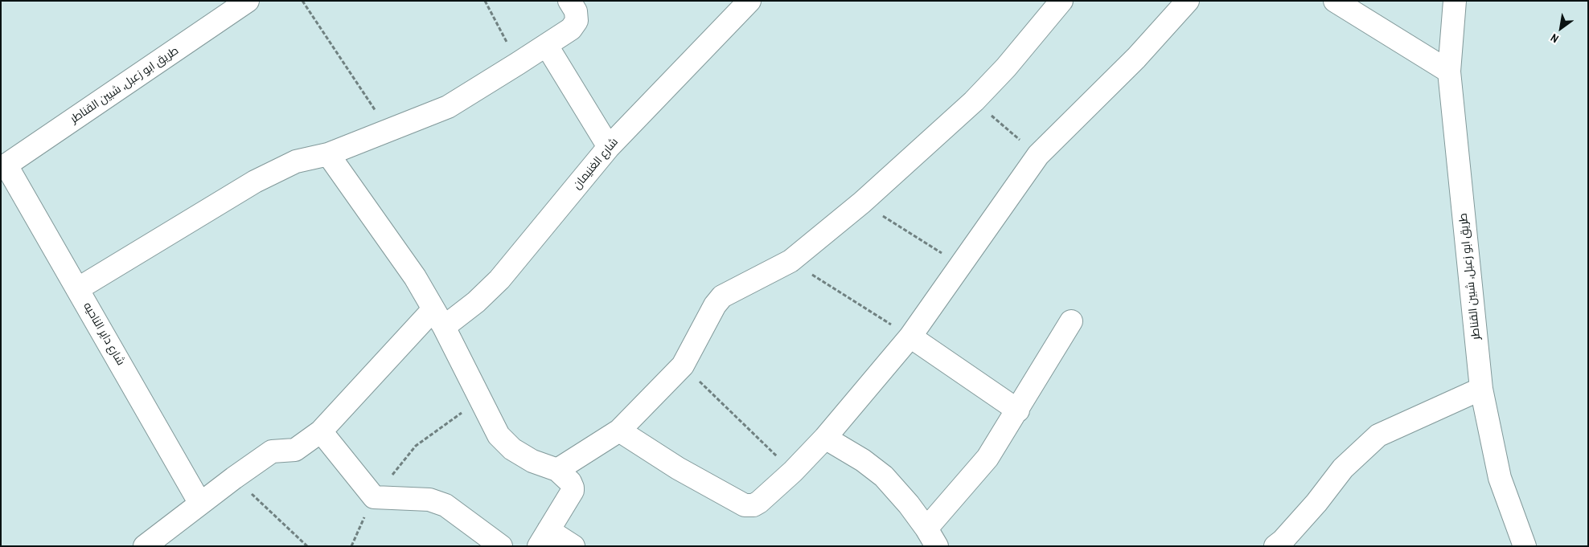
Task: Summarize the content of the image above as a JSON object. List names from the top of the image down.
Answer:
{
  "streets": {
    "street": ["طريق ابو زعبل, شبين القناطر", "شارع الغنيمان", "شارع داير الناحيه"]
  },
  "crossings": [
    ["طريق ابو زعبل, شبين القناطر", "شارع داير الناحيه"],
    ["شارع الغنيمان", "شارع داير الناحيه"]
  ],
  "north": "bottom left"
}
